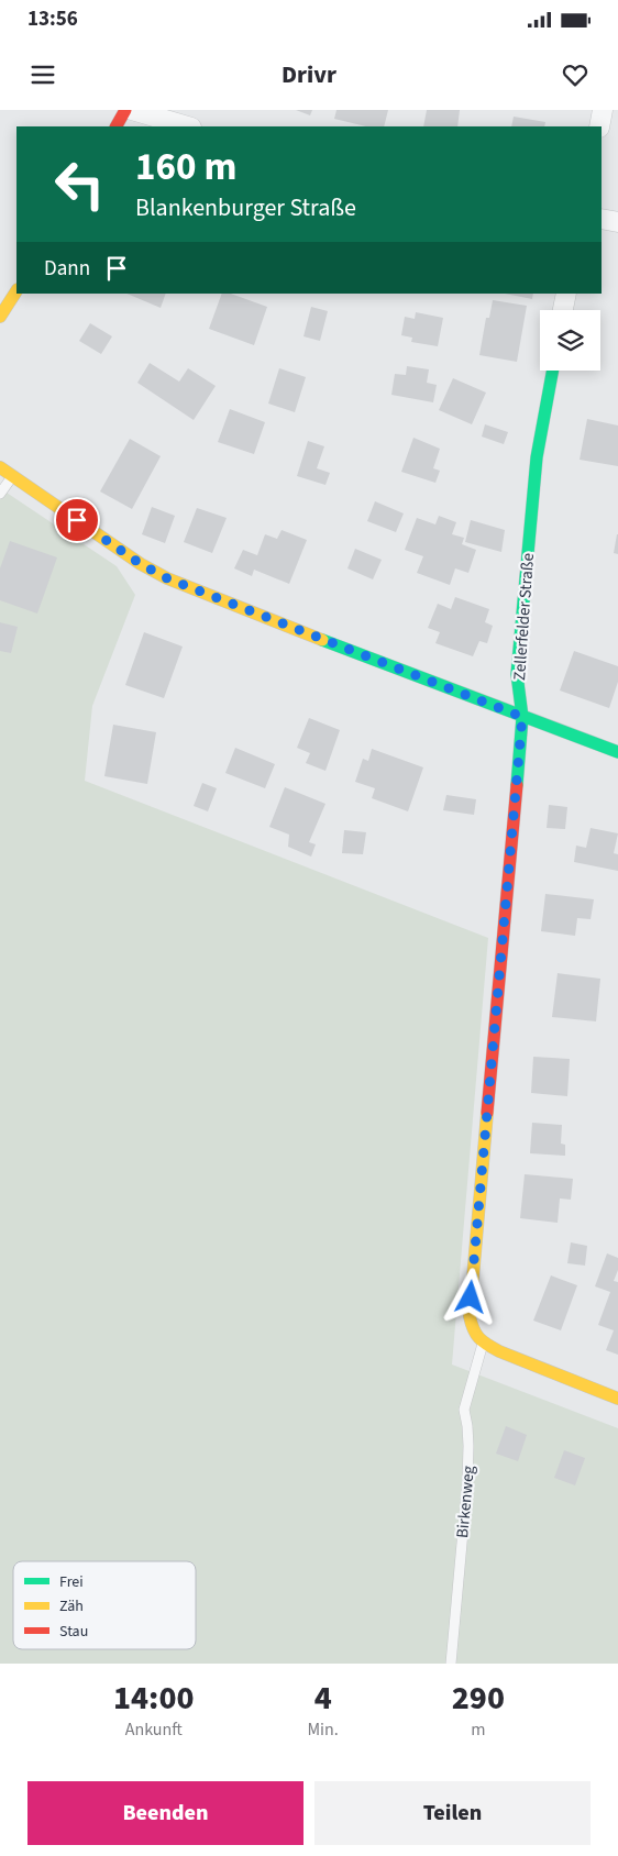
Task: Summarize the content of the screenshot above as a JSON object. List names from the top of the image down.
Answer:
{
  "streets": {
    "street": ["Zellerfelder Straße"],
    "lane": ["Birkenweg"]
  },
  "crossings": [
    ["Zellerfelder Straße", "Birkenweg"]
  ],
  "legend": ["Frei", "Zäh", "Stau"],
  "page": {
    "status": "13:56",
    "header": "Drivr",
    "turn": ["160 m", "Blankenburger Straße"],
    "then": "Dann",
    "eta": [
      "14:00",
      "Ankunft",
      "4",
      "Min.",
      "290",
      "m"
    ],
    "buttons": ["Beenden", "Teilen"]
  }
}
